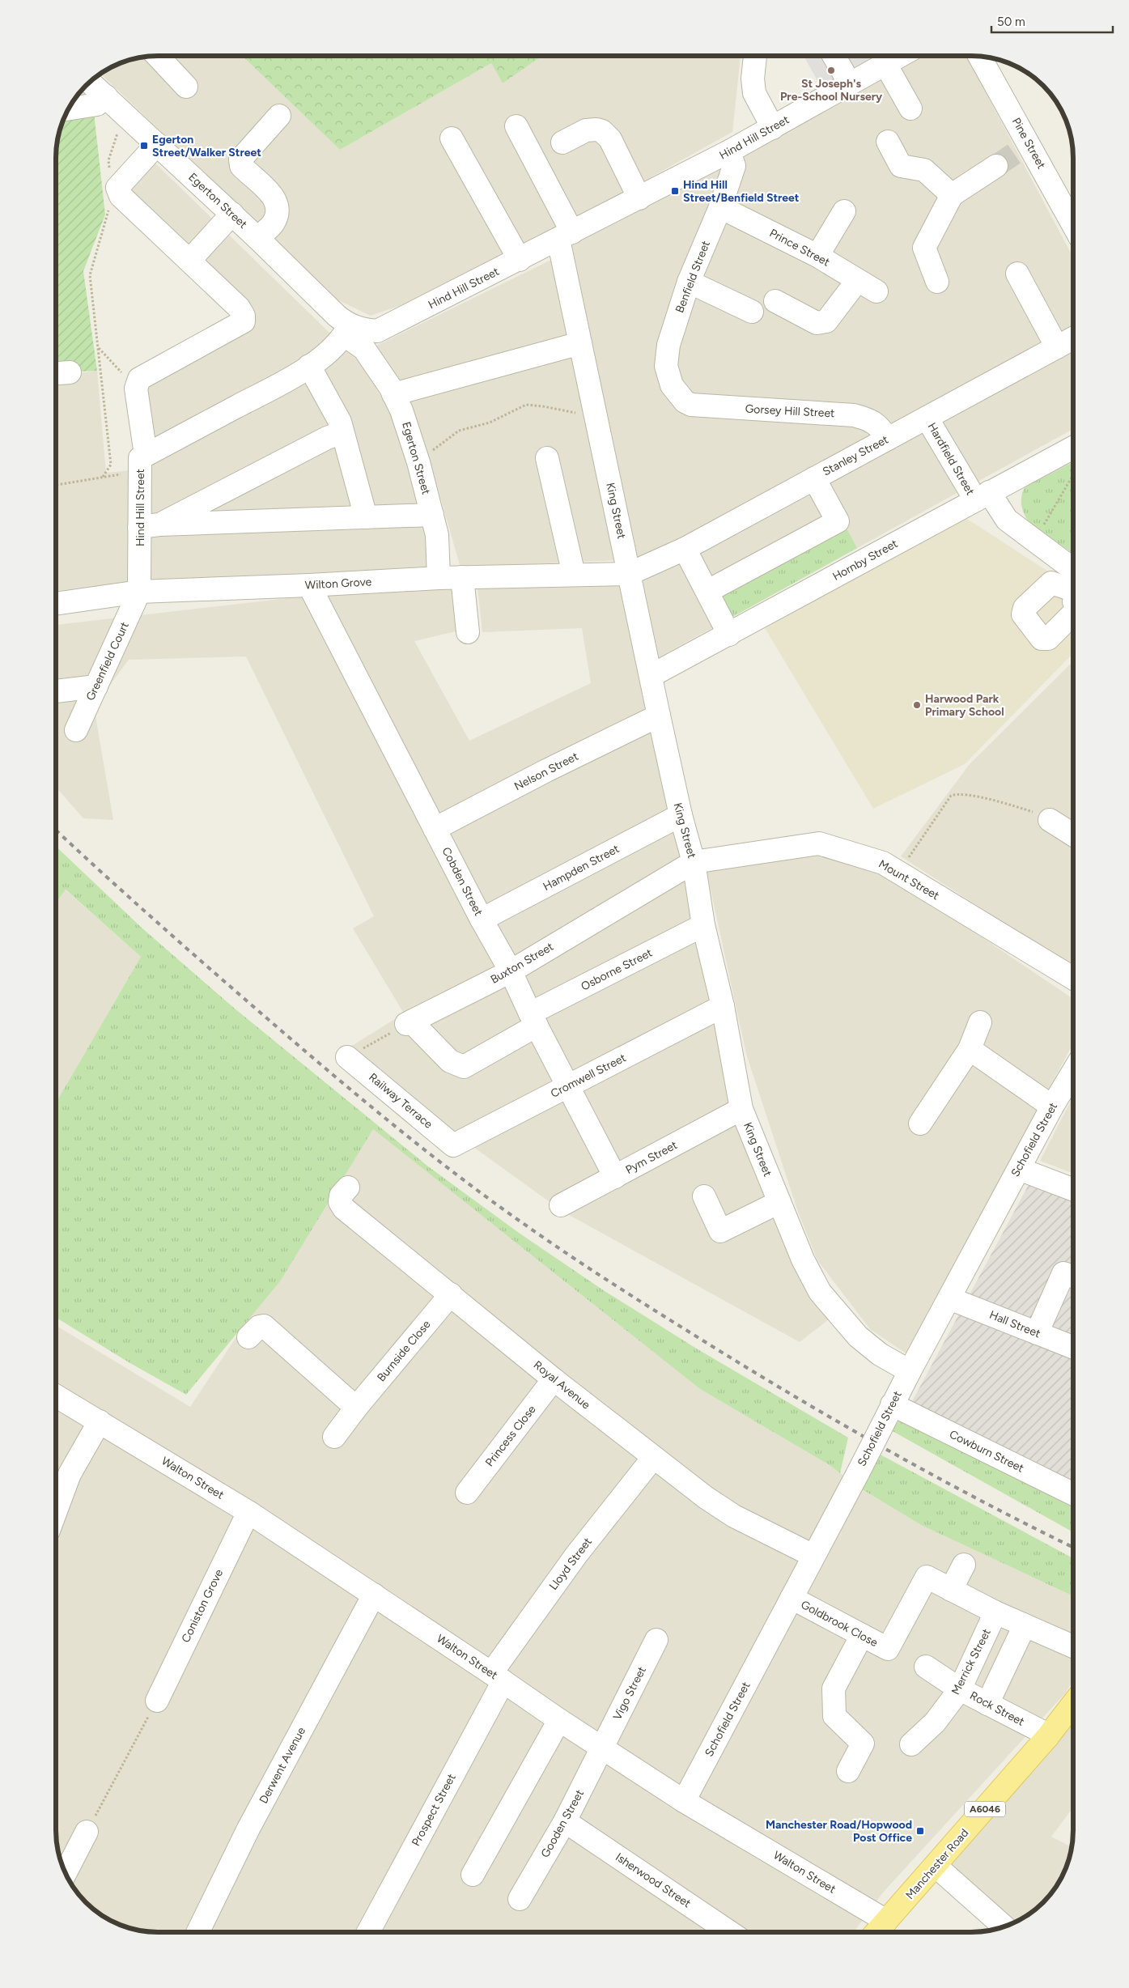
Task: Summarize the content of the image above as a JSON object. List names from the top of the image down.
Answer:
{
  "streets": {
    "main road": ["A6046", "Manchester Road"],
    "street": [
      "Hind Hill Street",
      "Pine Street",
      "Egerton Street",
      "Prince Street",
      "Benfield Street",
      "Gorsey Hill Street",
      "Stanley Street",
      "Hardfield Street",
      "King Street",
      "Hornby Street",
      "Wilton Grove",
      "Greenfield Court",
      "Nelson Street",
      "Hampden Street",
      "Mount Street",
      "Cobden Street",
      "Buxton Street",
      "Osborne Street",
      "Cromwell Street",
      "Railway Terrace",
      "Schofield Street",
      "Pym Street",
      "Hall Street",
      "Burnside Close",
      "Royal Avenue",
      "Princess Close",
      "Cowburn Street",
      "Walton Street",
      "Lloyd Street",
      "Coniston Grove",
      "Goldbrook Close",
      "Merrick Street",
      "Vigo Street",
      "Rock Street",
      "Derwent Avenue",
      "Prospect Street",
      "Gooden Street",
      "Isherwood Street"
    ]
  },
  "crossings": [
    ["Hind Hill Street", "Egerton Street"],
    ["Hind Hill Street", "Benfield Street"],
    ["Hind Hill Street", "King Street"],
    ["Hind Hill Street", "Wilton Grove"],
    ["Hind Hill Street", "Greenfield Court"],
    ["Egerton Street", "Wilton Grove"],
    ["Prince Street", "Benfield Street"],
    ["Benfield Street", "Gorsey Hill Street"],
    ["Gorsey Hill Street", "Stanley Street"],
    ["Stanley Street", "Hardfield Street"],
    ["Stanley Street", "King Street"],
    ["Stanley Street", "Wilton Grove"],
    ["Hardfield Street", "Hornby Street"],
    ["King Street", "Hornby Street"],
    ["King Street", "Wilton Grove"],
    ["King Street", "Nelson Street"],
    ["King Street", "Hampden Street"],
    ["King Street", "Mount Street"],
    ["King Street", "Buxton Street"],
    ["King Street", "Osborne Street"],
    ["King Street", "Cromwell Street"],
    ["King Street", "Schofield Street"],
    ["King Street", "Pym Street"],
    ["Wilton Grove", "Greenfield Court"],
    ["Wilton Grove", "Cobden Street"],
    ["Nelson Street", "Cobden Street"],
    ["Hampden Street", "Cobden Street"],
    ["Mount Street", "Buxton Street"],
    ["Cobden Street", "Buxton Street"],
    ["Cobden Street", "Osborne Street"],
    ["Cobden Street", "Cromwell Street"],
    ["Cobden Street", "Pym Street"],
    ["Buxton Street", "Osborne Street"],
    ["Cromwell Street", "Railway Terrace"],
    ["Schofield Street", "Hall Street"],
    ["Schofield Street", "Royal Avenue"],
    ["Schofield Street", "Cowburn Street"],
    ["Schofield Street", "Walton Street"],
    ["Schofield Street", "Goldbrook Close"],
    ["Burnside Close", "Royal Avenue"],
    ["Royal Avenue", "Princess Close"],
    ["Royal Avenue", "Lloyd Street"],
    ["Walton Street", "Lloyd Street"],
    ["Walton Street", "Coniston Grove"],
    ["Walton Street", "Vigo Street"],
    ["Walton Street", "Derwent Avenue"],
    ["Walton Street", "Prospect Street"],
    ["Walton Street", "Gooden Street"],
    ["Walton Street", "Manchester Road"],
    ["Lloyd Street", "Prospect Street"],
    ["Goldbrook Close", "Merrick Street"],
    ["Merrick Street", "Rock Street"],
    ["Vigo Street", "Gooden Street"],
    ["Rock Street", "Manchester Road"],
    ["Gooden Street", "Isherwood Street"]
  ],
  "places": {
    "other": ["St Joseph's Pre-School Nursery", "Harwood Park Primary School"],
    "transit": ["Egerton Street/Walker Street", "Hind Hill Street/Benfield Street", "Manchester Road/Hopwood Post Office"]
  },
  "scale_bar": "50 m"
}
